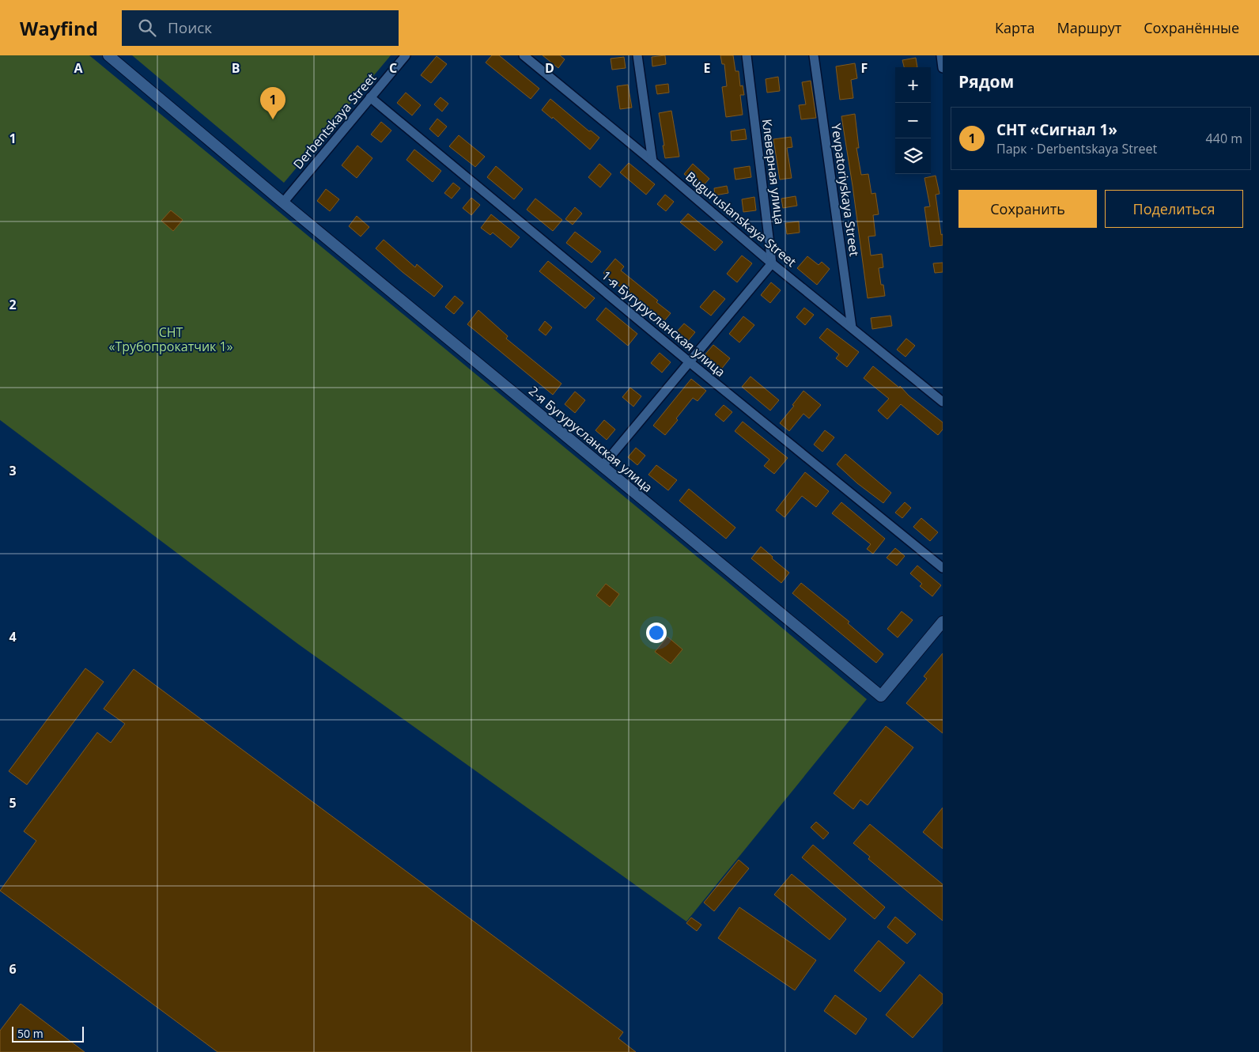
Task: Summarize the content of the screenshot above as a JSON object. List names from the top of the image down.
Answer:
{
  "streets": {
    "street": [
      "Derbentskaya Street",
      "Клеверная улица",
      "Yevpatoriyskaya Street",
      "Buguruslanskaya Street",
      "1-я Бугурусланская улица",
      "2-я Бугурусланская улица"
    ]
  },
  "crossings": [
    ["Derbentskaya Street", "1-я Бугурусланская улица"],
    ["Derbentskaya Street", "2-я Бугурусланская улица"],
    ["Клеверная улица", "Buguruslanskaya Street"],
    ["Yevpatoriyskaya Street", "Buguruslanskaya Street"]
  ],
  "parks": ["СНТ «Трубопрокатчик 1»"],
  "scale_bar": "50 m",
  "page": {
    "header": "Wayfind",
    "search": "Поиск",
    "nav": ["Карта", "Маршрут", "Сохранённые"],
    "heading": "Рядом",
    "map_buttons": ["+", "−"],
    "pins": "1",
    "list": [
      {
        "mark": "1",
        "name": "СНТ «Сигнал 1»",
        "note": "Парк · Derbentskaya Street",
        "value": "440 m"
      }
    ],
    "buttons": ["Сохранить", "Поделиться"],
    "scale": "50 m"
  },
  "grid": {
    "columns": [
      "A",
      "B",
      "C",
      "D",
      "E",
      "F"
    ],
    "rows": [
      "1",
      "2",
      "3",
      "4",
      "5",
      "6"
    ]
  }
}
